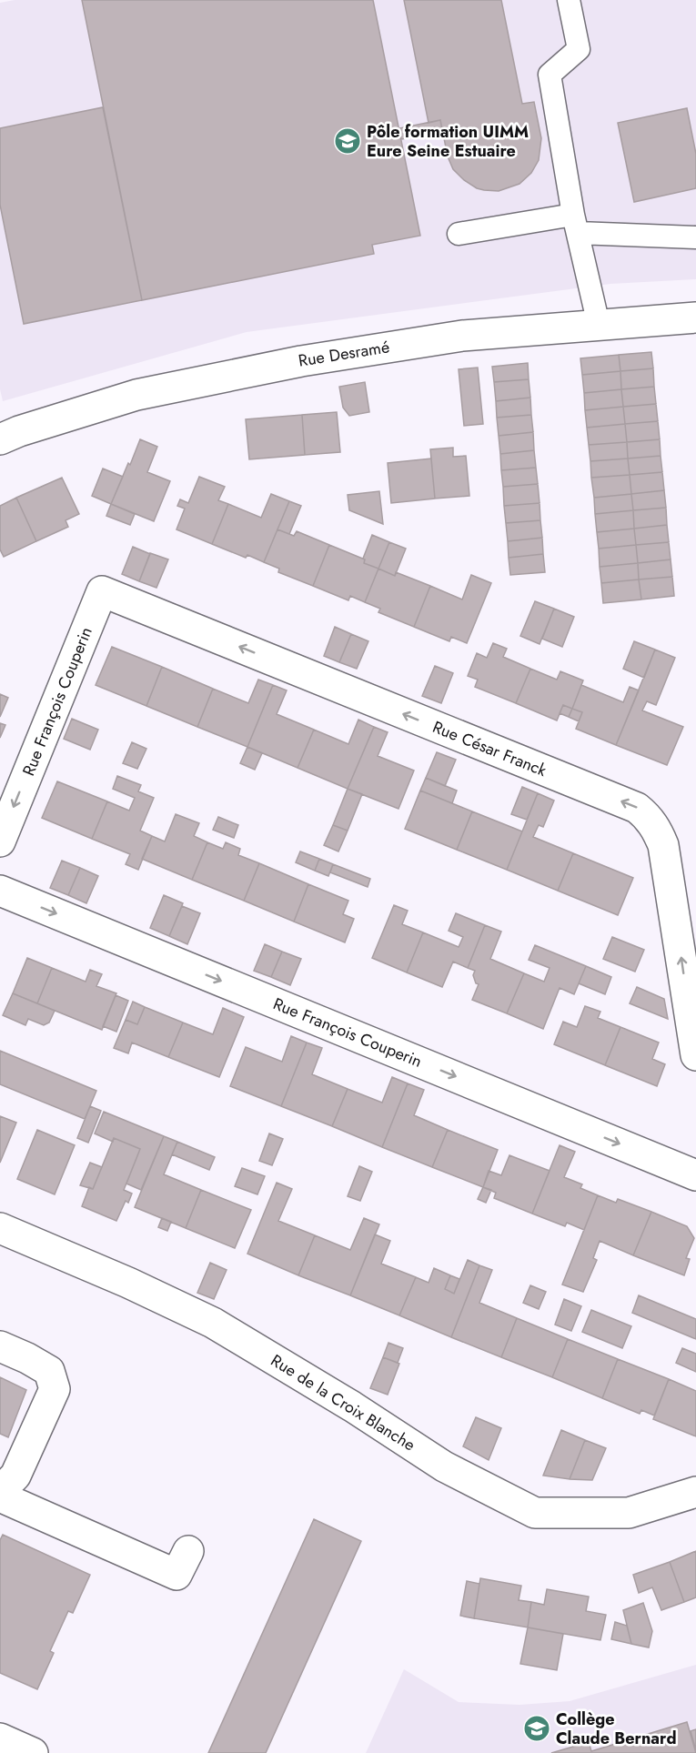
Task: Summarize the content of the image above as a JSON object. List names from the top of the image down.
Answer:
{
  "streets": {
    "street": [
      "Rue Desramé",
      "Rue François Couperin",
      "Rue César Franck",
      "Rue de la Croix Blanche"
    ]
  },
  "crossings": [
    ["Rue François Couperin", "Rue César Franck"]
  ],
  "one_way": ["Rue César Franck"],
  "places": {
    "school or university": ["Pôle formation UIMM Eure Seine Estuaire", "Collège Claude Bernard"]
  }
}
